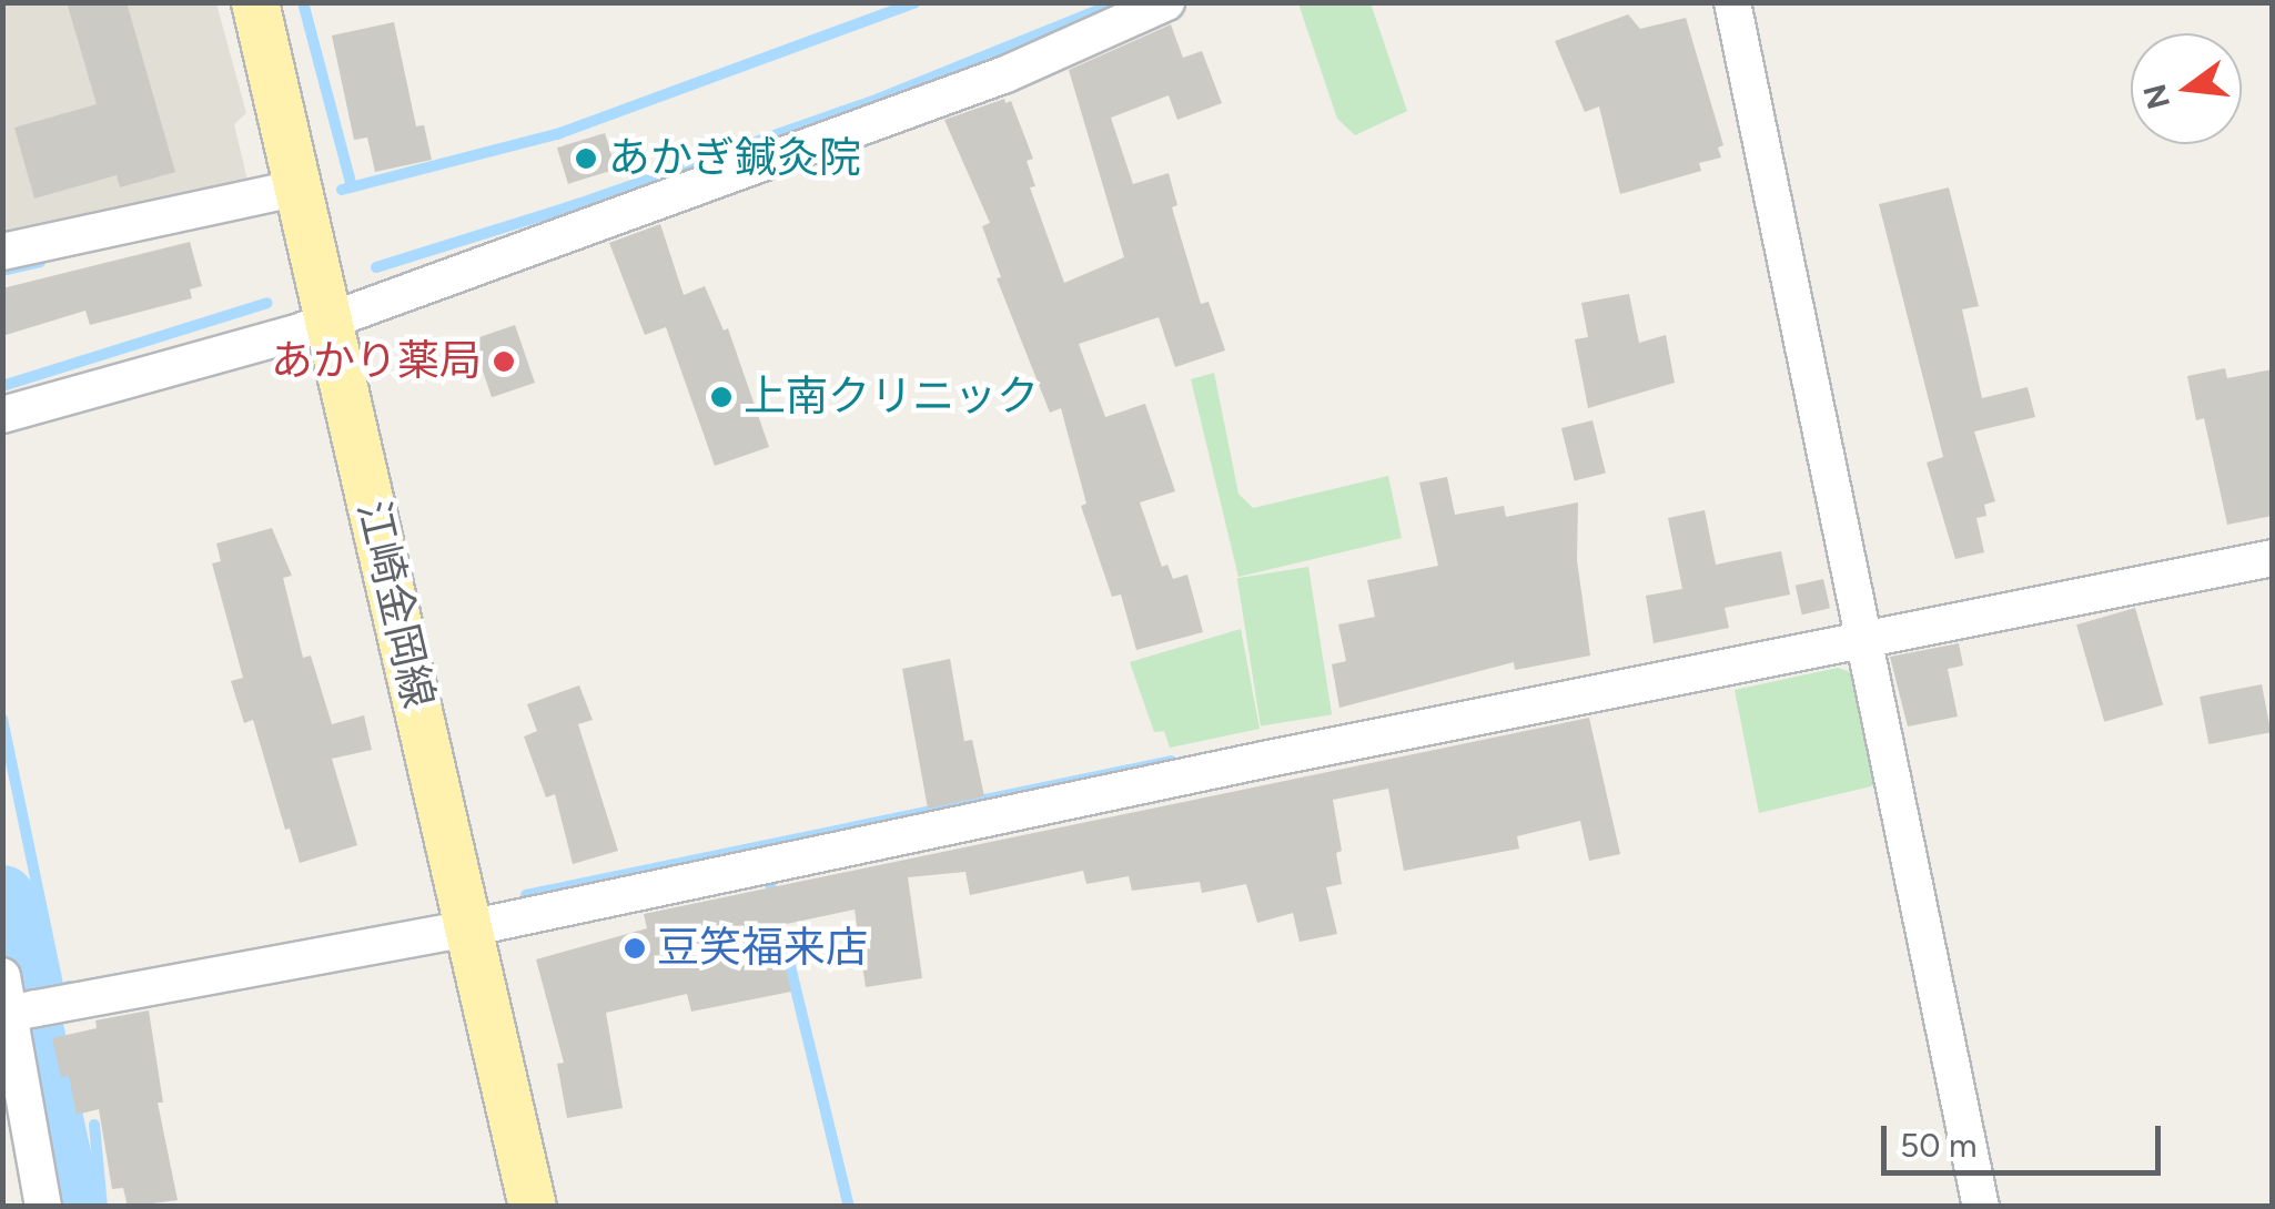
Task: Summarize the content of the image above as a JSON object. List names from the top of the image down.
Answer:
{
  "streets": {
    "main road": ["江崎金岡線"]
  },
  "places": [
    "あかぎ鍼灸院",
    "あかり薬局",
    "上南クリニック",
    "豆笑福来店"
  ],
  "scale_bar": "50 m",
  "north": "left"
}
